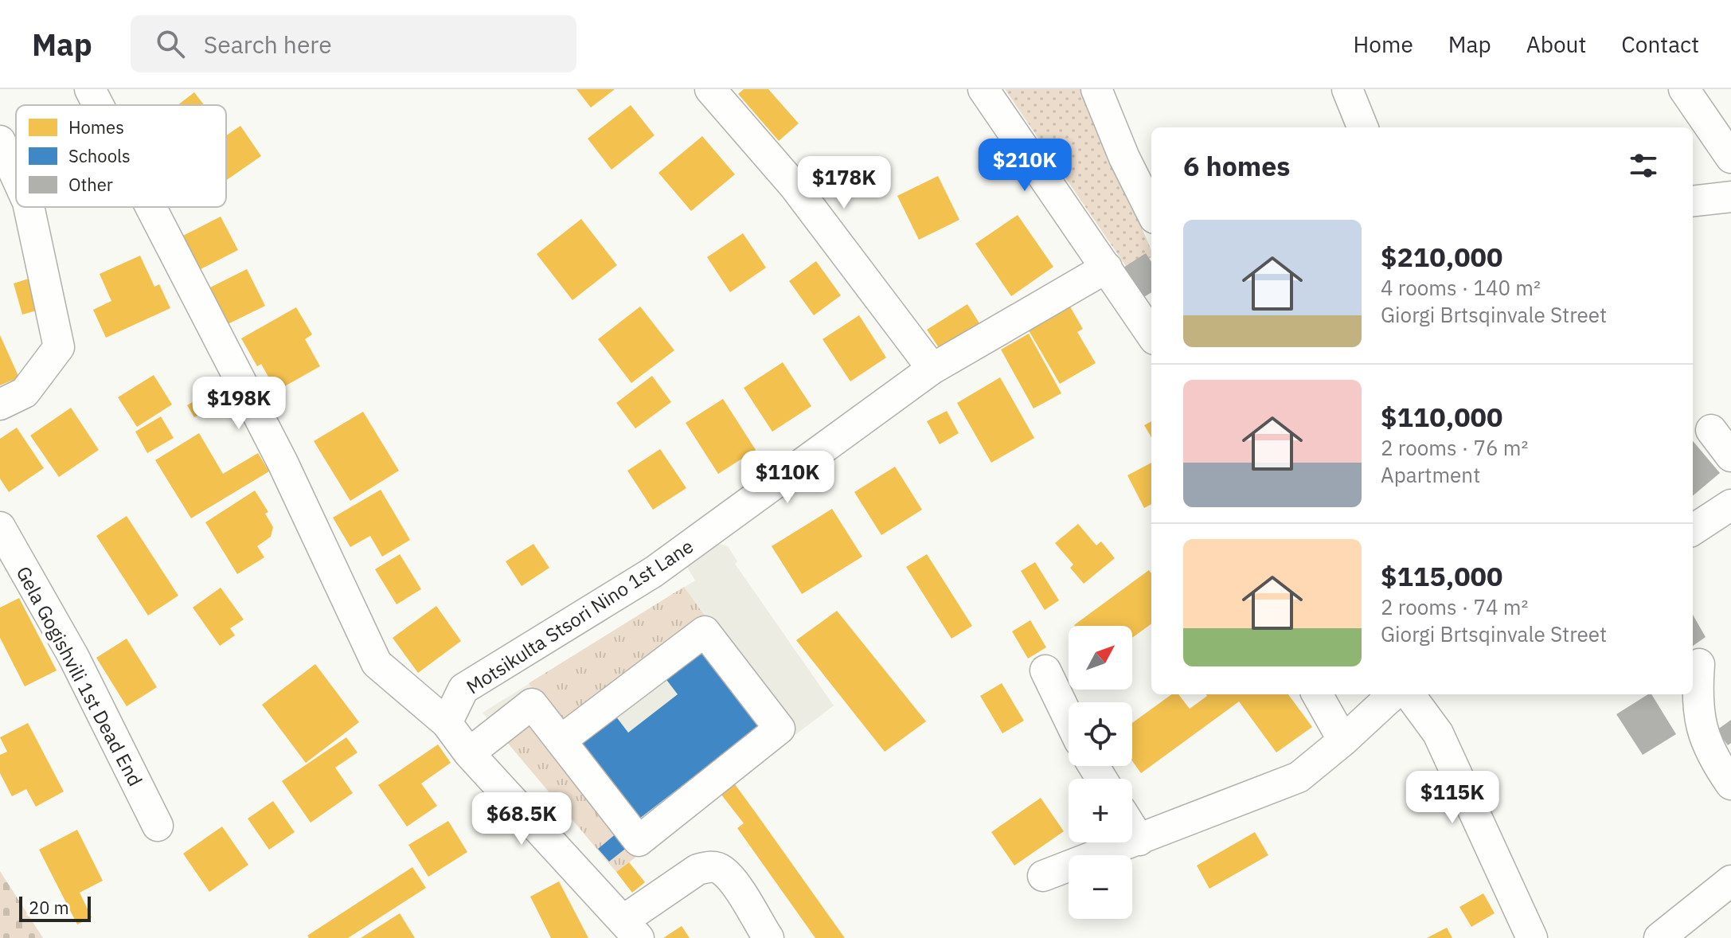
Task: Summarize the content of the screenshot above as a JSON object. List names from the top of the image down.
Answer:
{
  "streets": {
    "street": ["Motsikulta Stsori Nino 1st Lane", "Gela Gogishvili 1st Dead End"]
  },
  "legend": ["Homes", "Schools", "Other"],
  "scale_bar": "20 m",
  "north": "top right",
  "page": {
    "header": "Map",
    "search": "Search here",
    "nav": [
      "Home",
      "Map",
      "About",
      "Contact"
    ],
    "heading": "6 homes",
    "price": [
      "$210K",
      "$178K",
      "$198K",
      "$110K",
      "$115K",
      "$68.5K"
    ],
    "list": [
      {
        "name": "$210,000",
        "note": "4 rooms · 140 m² · Giorgi Brtsqinvale Street"
      },
      {
        "name": "$110,000",
        "note": "2 rooms · 76 m² · Apartment"
      },
      {
        "name": "$115,000",
        "note": "2 rooms · 74 m² · Giorgi Brtsqinvale Street"
      }
    ],
    "map_buttons": ["+", "−"],
    "scale": "20 m"
  }
}
